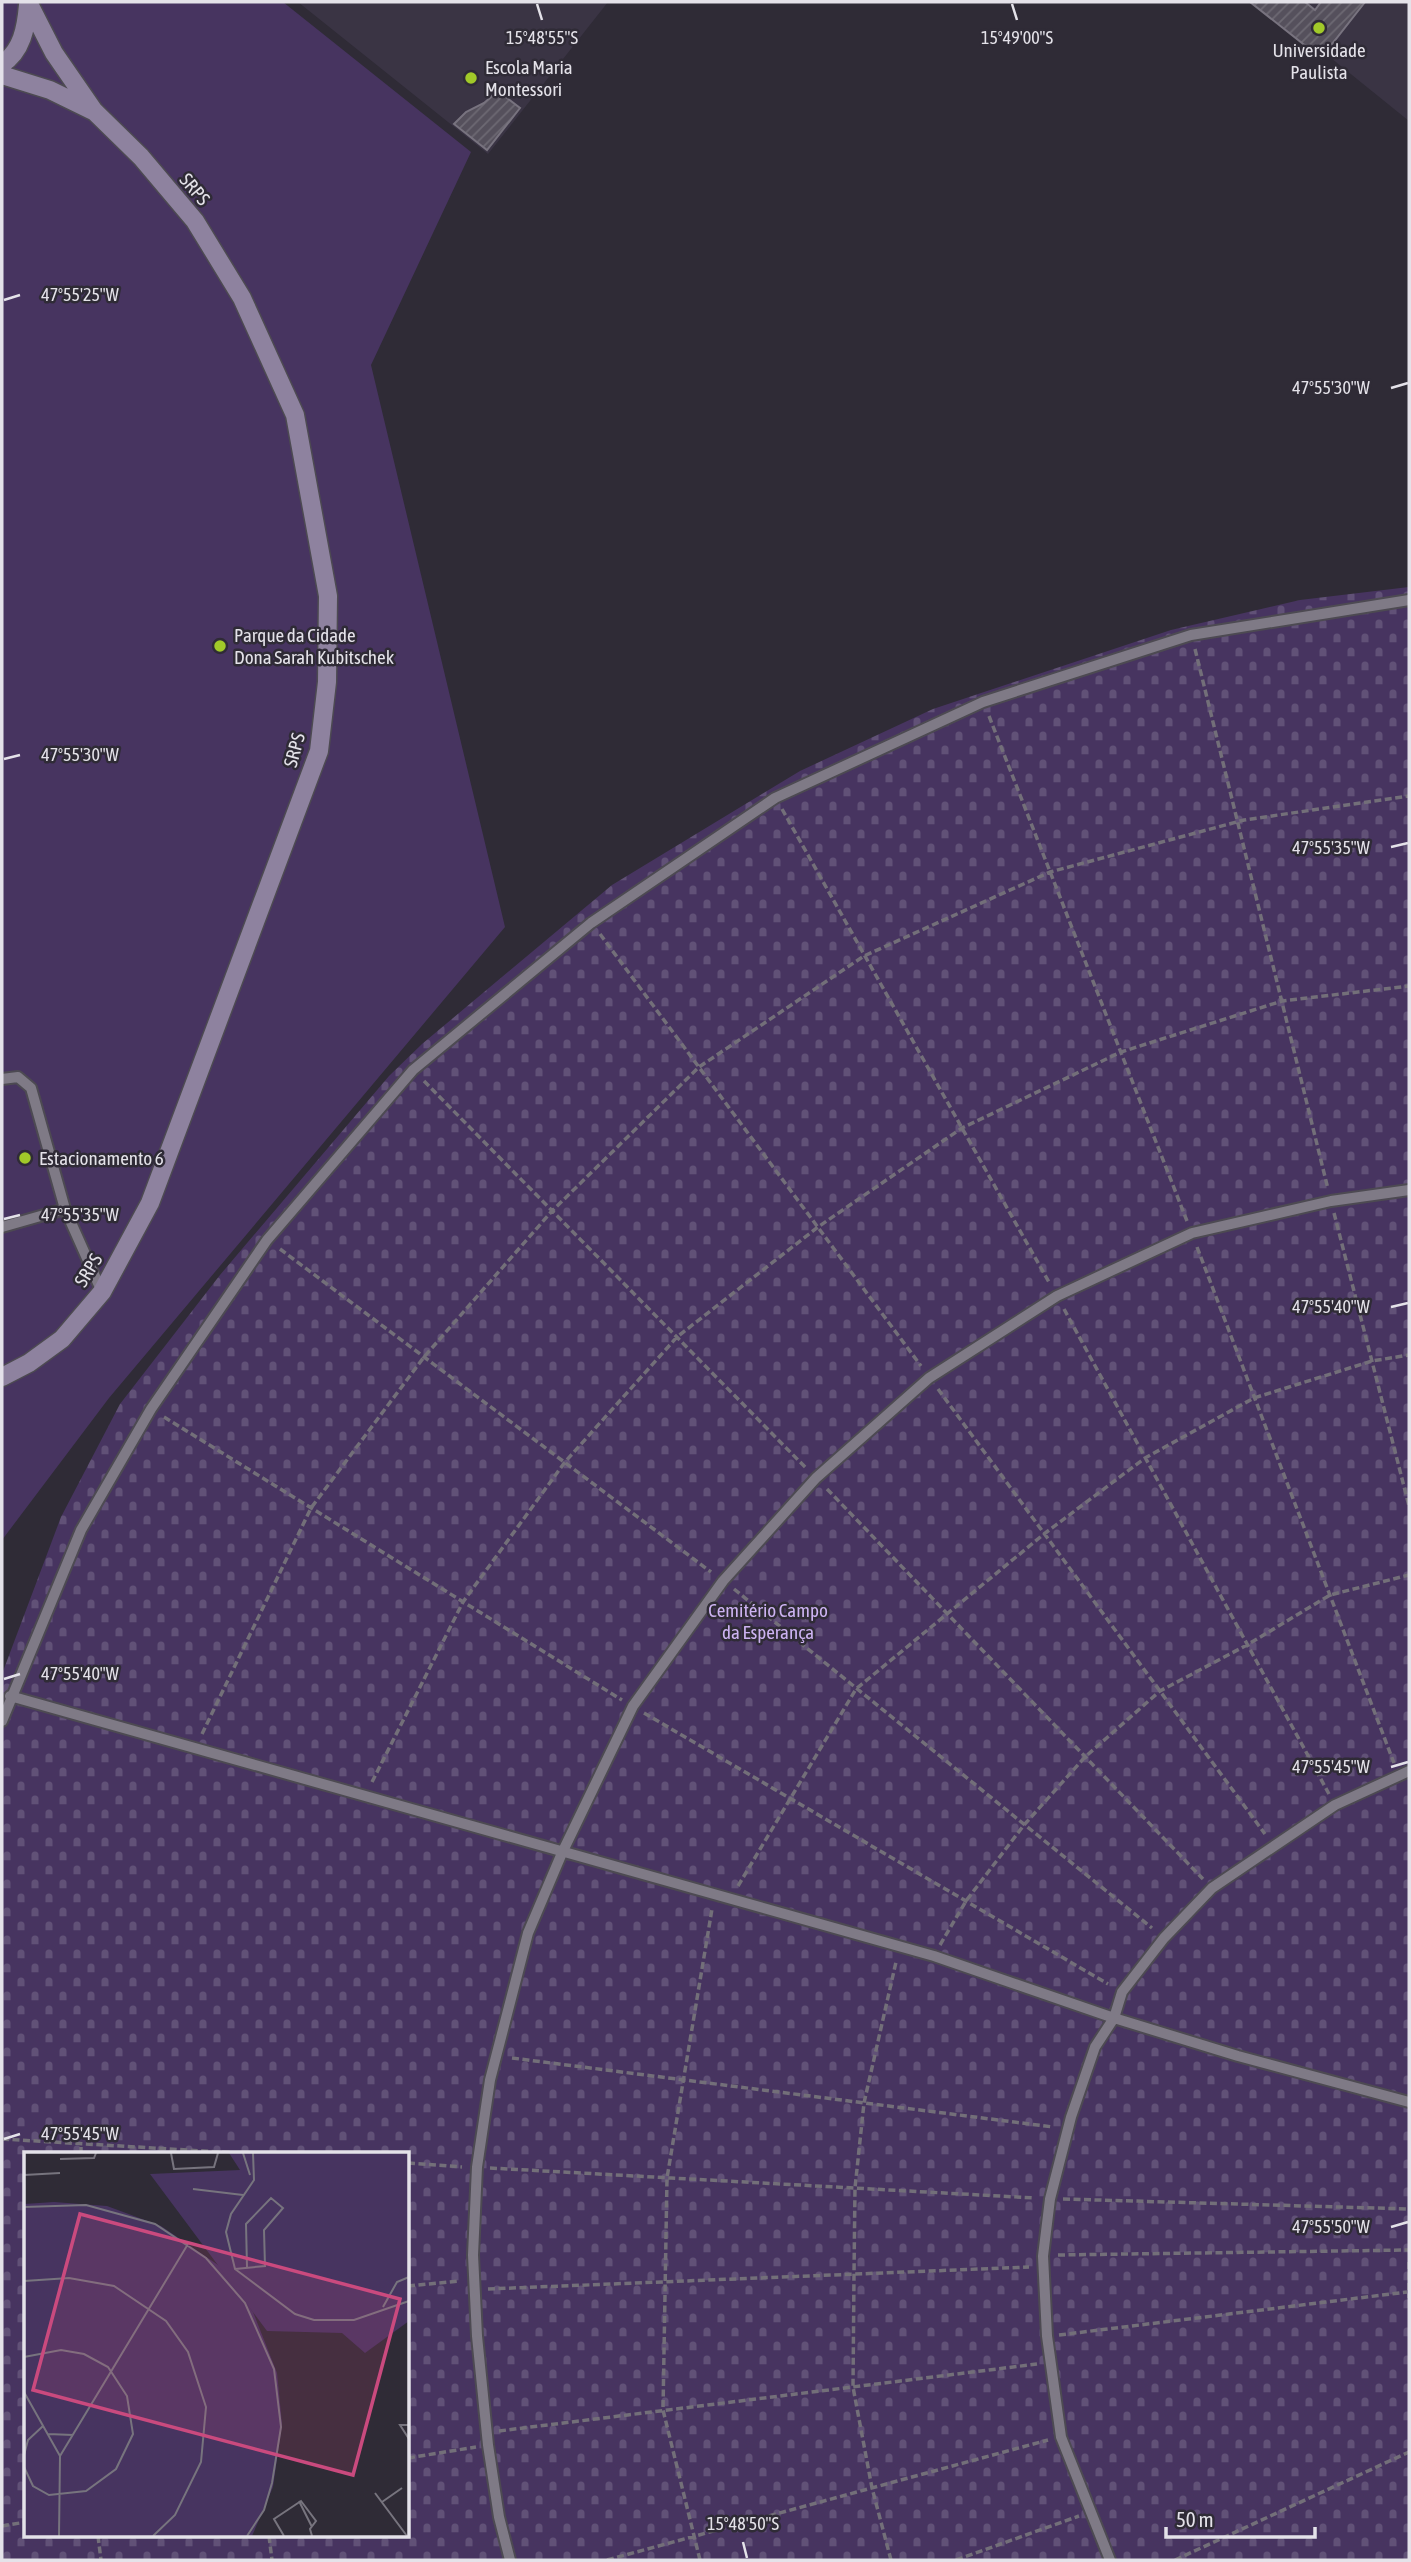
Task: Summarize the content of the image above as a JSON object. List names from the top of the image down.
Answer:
{
  "streets": {
    "main road": ["SRPS"]
  },
  "parks": ["Cemitério Campo da Esperança"],
  "places": [
    "Universidade Paulista",
    "Escola Maria Montessori",
    "Parque da Cidade Dona Sarah Kubitschek",
    "Estacionamento 6"
  ],
  "scale_bar": "50 m",
  "coordinates": [
    "15°49'00\"S",
    "15°48'55\"S",
    "47°55'25\"W",
    "47°55'30\"W",
    "47°55'35\"W",
    "47°55'40\"W",
    "47°55'45\"W",
    "47°55'50\"W",
    "15°48'50\"S"
  ]
}
